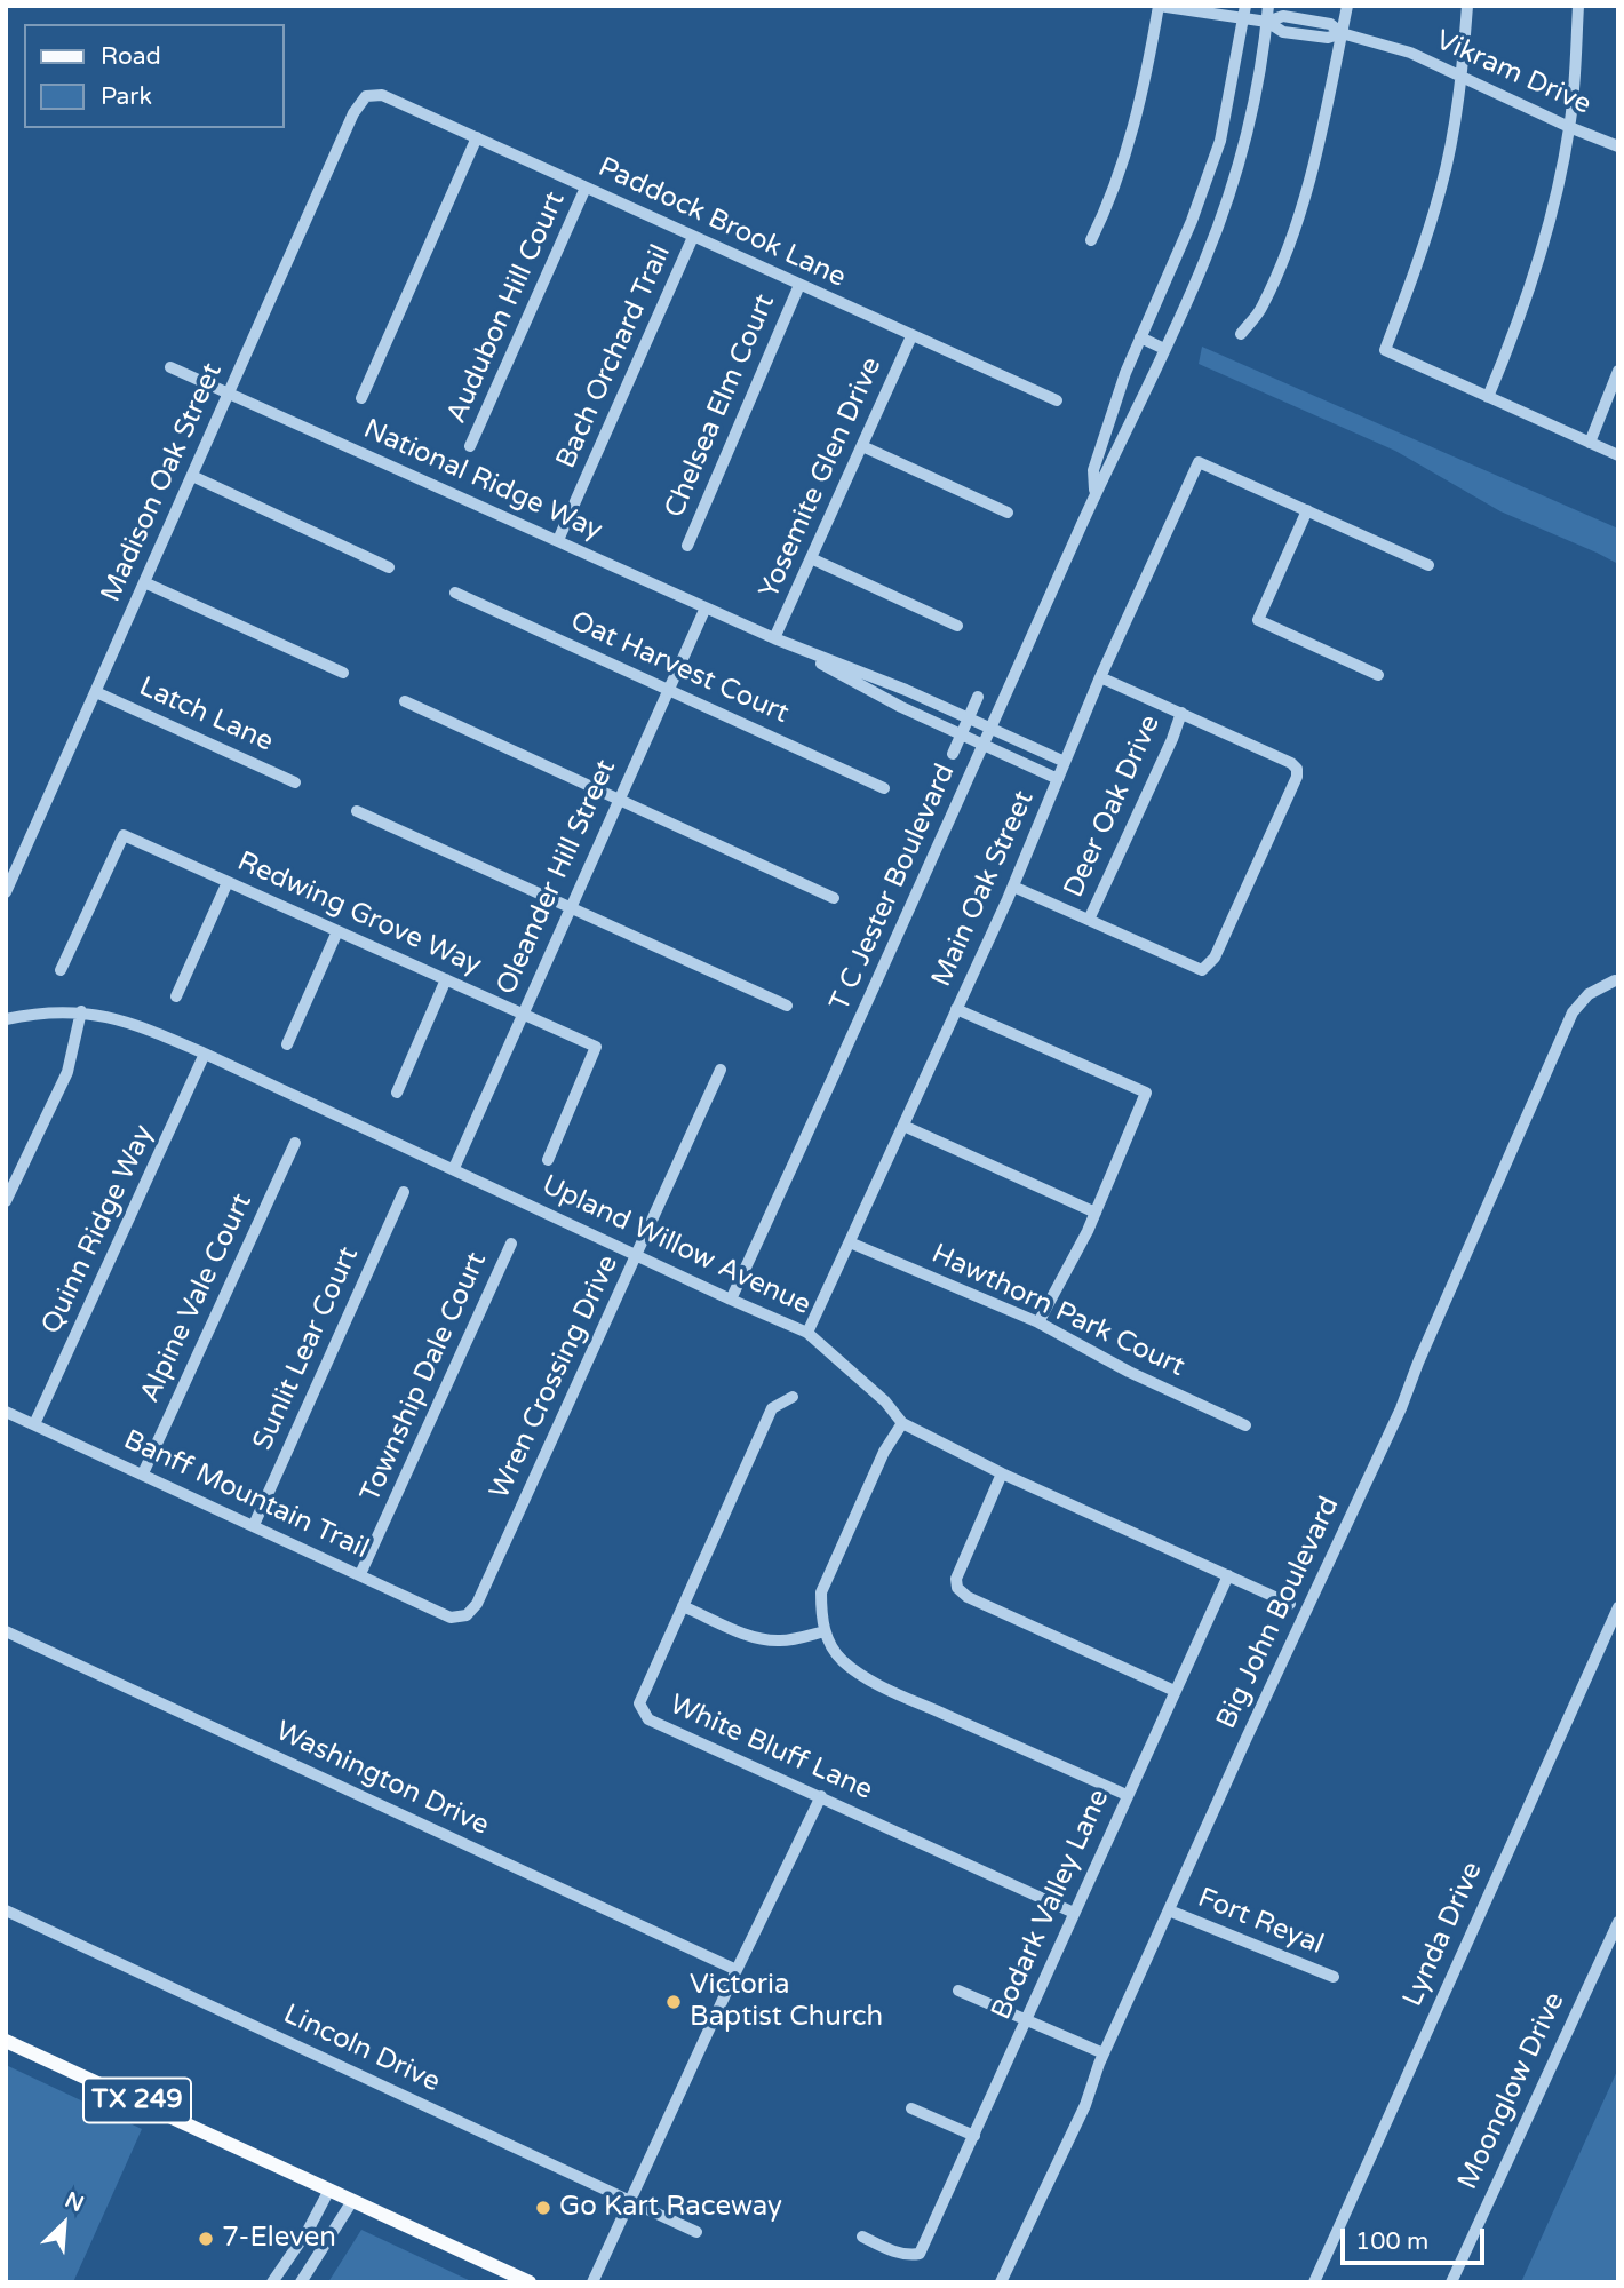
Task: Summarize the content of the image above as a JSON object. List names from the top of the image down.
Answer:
{
  "streets": {
    "main road": ["TX 249"],
    "street": [
      "Vikram Drive",
      "Paddock Brook Lane",
      "Audubon Hill Court",
      "Bach Orchard Trail",
      "Chelsea Elm Court",
      "Yosemite Glen Drive",
      "National Ridge Way",
      "Madison Oak Street",
      "Oat Harvest Court",
      "Latch Lane",
      "Deer Oak Drive",
      "Oleander Hill Street",
      "T C Jester Boulevard",
      "Main Oak Street",
      "Redwing Grove Way",
      "Quinn Ridge Way",
      "Upland Willow Avenue",
      "Alpine Vale Court",
      "Hawthorn Park Court",
      "Sunlit Lear Court",
      "Township Dale Court",
      "Wren Crossing Drive",
      "Banff Mountain Trail",
      "Big John Boulevard",
      "White Bluff Lane",
      "Washington Drive",
      "Bodark Valley Lane",
      "Fort Reyal",
      "Lynda Drive",
      "Lincoln Drive",
      "Moonglow Drive"
    ]
  },
  "crossings": [
    ["Vikram Drive", "T C Jester Boulevard"],
    ["Paddock Brook Lane", "Audubon Hill Court"],
    ["Paddock Brook Lane", "Bach Orchard Trail"],
    ["Paddock Brook Lane", "Chelsea Elm Court"],
    ["Paddock Brook Lane", "Yosemite Glen Drive"],
    ["Paddock Brook Lane", "Madison Oak Street"],
    ["Bach Orchard Trail", "National Ridge Way"],
    ["Yosemite Glen Drive", "National Ridge Way"],
    ["National Ridge Way", "Madison Oak Street"],
    ["National Ridge Way", "Oleander Hill Street"],
    ["National Ridge Way", "T C Jester Boulevard"],
    ["National Ridge Way", "Main Oak Street"],
    ["Madison Oak Street", "Latch Lane"],
    ["Oat Harvest Court", "Oleander Hill Street"],
    ["Oleander Hill Street", "Redwing Grove Way"],
    ["Oleander Hill Street", "Upland Willow Avenue"],
    ["T C Jester Boulevard", "Upland Willow Avenue"],
    ["Main Oak Street", "Upland Willow Avenue"],
    ["Main Oak Street", "Hawthorn Park Court"],
    ["Quinn Ridge Way", "Upland Willow Avenue"],
    ["Quinn Ridge Way", "Banff Mountain Trail"],
    ["Upland Willow Avenue", "Wren Crossing Drive"],
    ["Upland Willow Avenue", "Bodark Valley Lane"],
    ["Alpine Vale Court", "Banff Mountain Trail"],
    ["Sunlit Lear Court", "Banff Mountain Trail"],
    ["Township Dale Court", "Banff Mountain Trail"],
    ["Wren Crossing Drive", "Banff Mountain Trail"],
    ["Big John Boulevard", "Fort Reyal"],
    ["White Bluff Lane", "Bodark Valley Lane"]
  ],
  "places": ["Victoria Baptist Church", "Go Kart Raceway", "7-Eleven"],
  "legend": ["Road", "Park"],
  "scale_bar": "100 m",
  "north": "top right"
}
